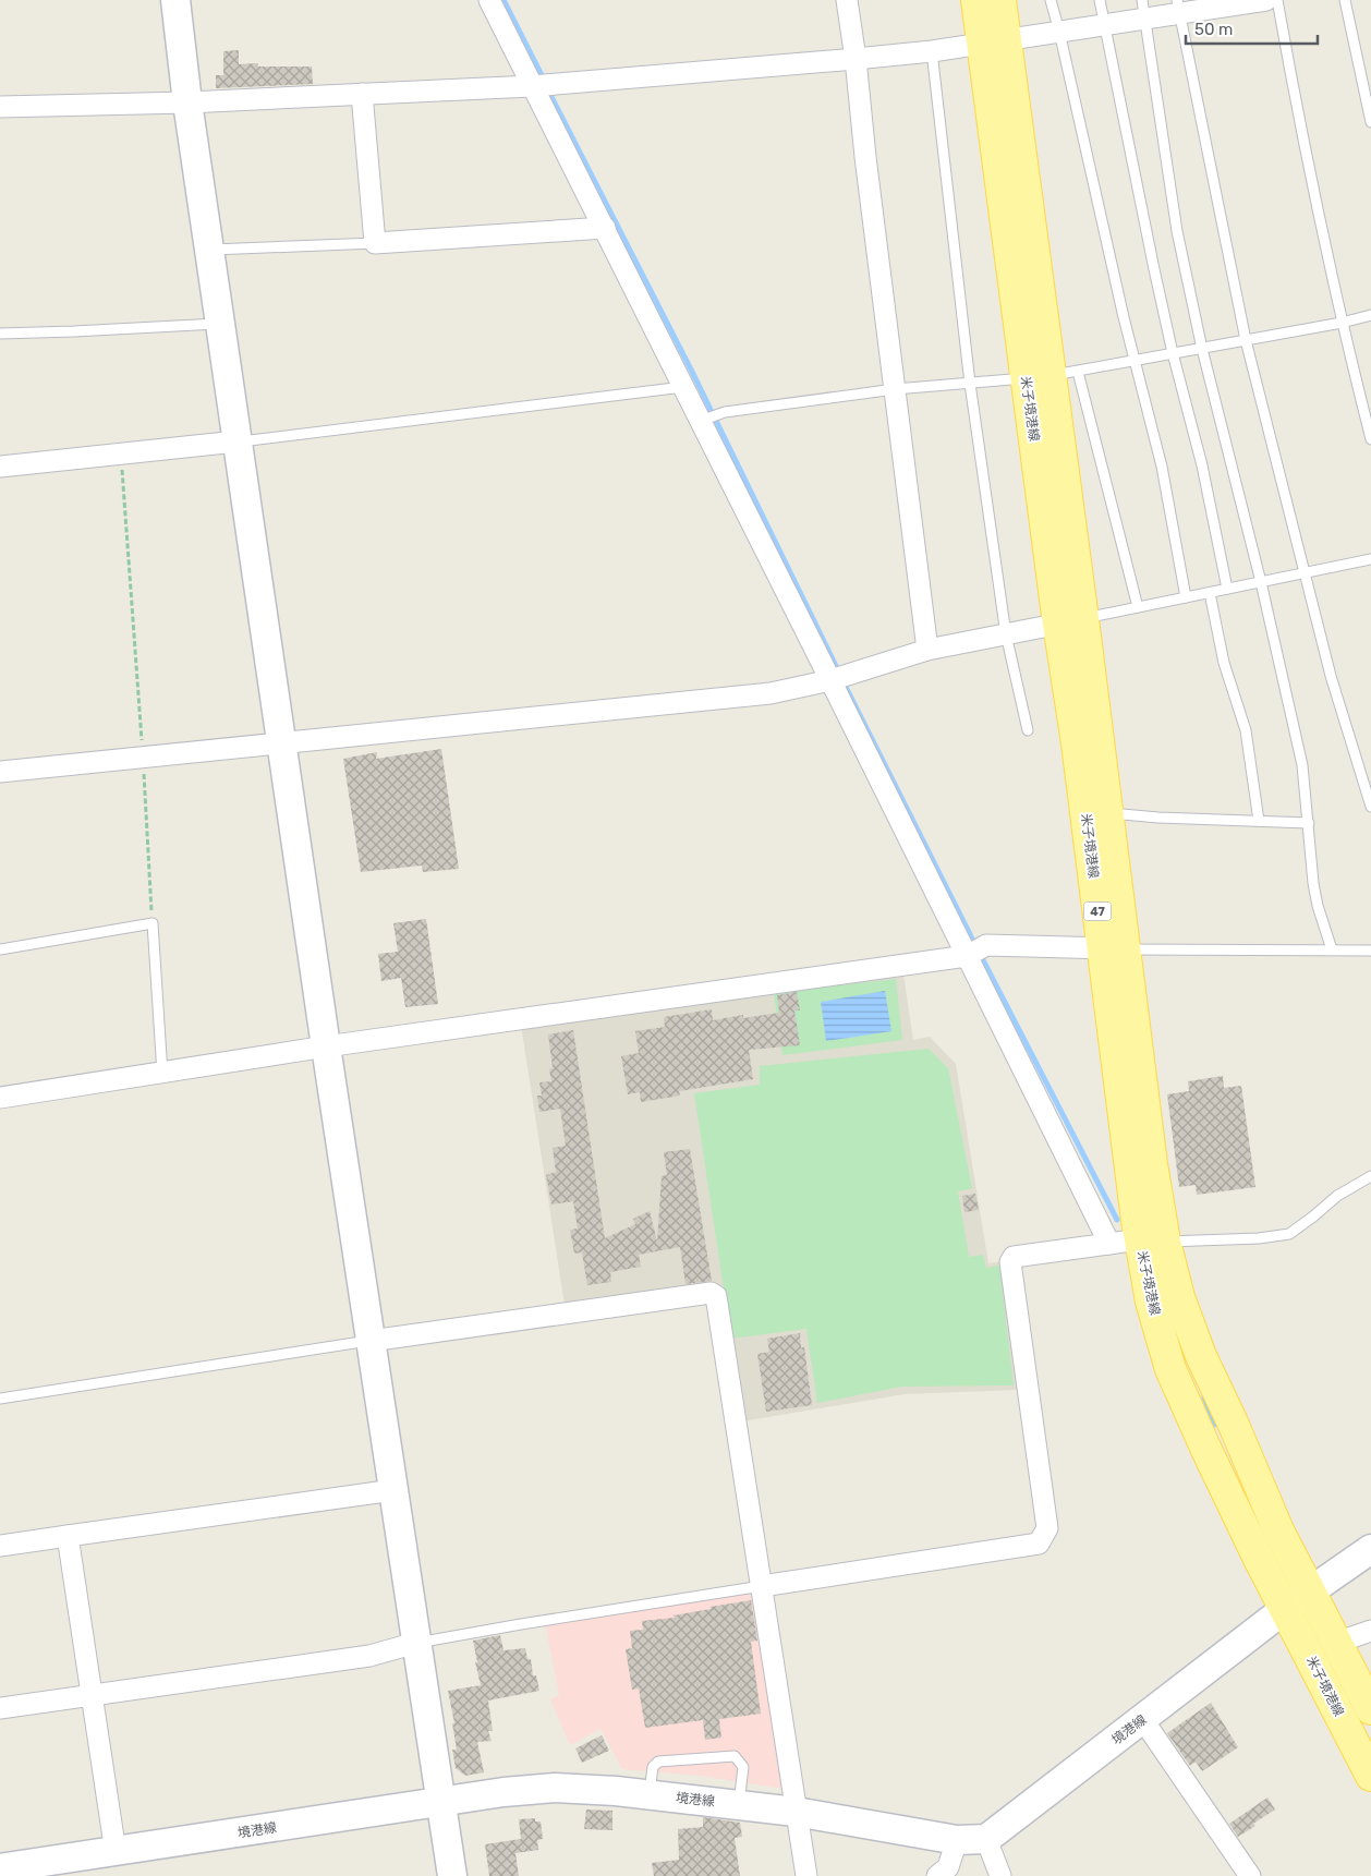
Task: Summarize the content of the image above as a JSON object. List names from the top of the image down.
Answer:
{
  "streets": {
    "main road": ["米子境港線", "47"],
    "street": ["境港線"]
  },
  "crossings": [
    ["米子境港線", "境港線"]
  ],
  "scale_bar": "50 m"
}
